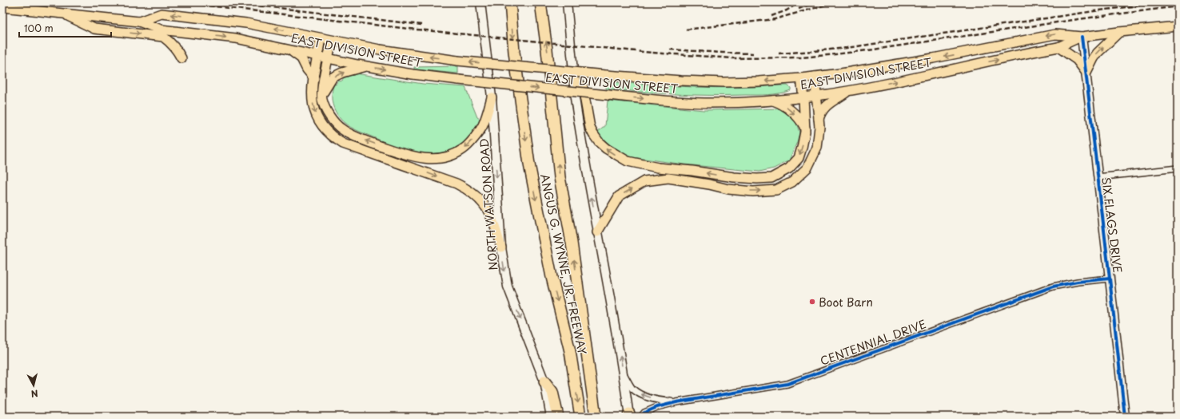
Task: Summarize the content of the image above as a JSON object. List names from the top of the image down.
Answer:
{
  "streets": {
    "highway": ["ANGUS G. WYNNE, JR. FREEWAY"],
    "main road": ["EAST DIVISION STREET", "NORTH WATSON ROAD", "SIX FLAGS DRIVE"],
    "street": ["CENTENNIAL DRIVE"]
  },
  "crossings": [
    ["EAST DIVISION STREET", "SIX FLAGS DRIVE"],
    ["SIX FLAGS DRIVE", "CENTENNIAL DRIVE"]
  ],
  "one_way": ["NORTH WATSON ROAD"],
  "places": ["Boot Barn"],
  "scale_bar": "100 m",
  "north": "bottom"
}
